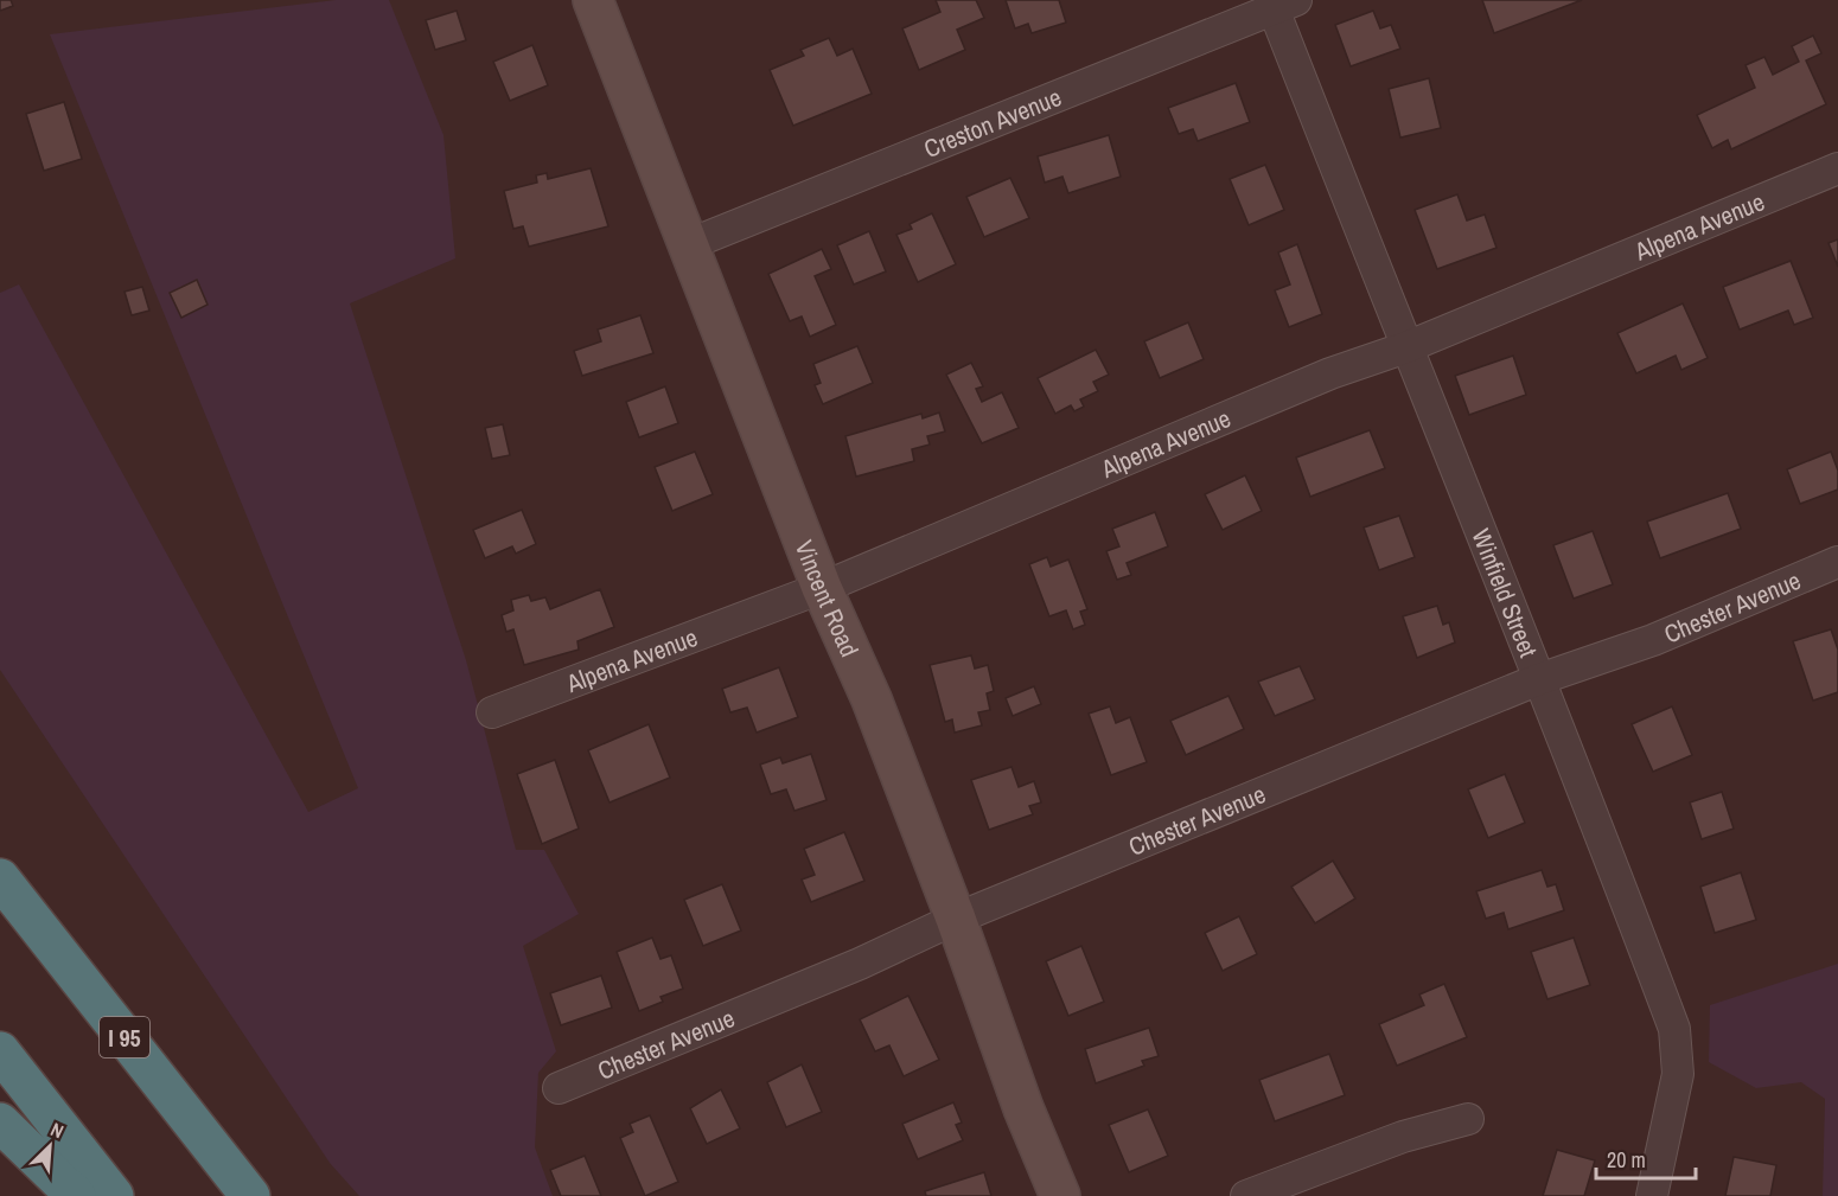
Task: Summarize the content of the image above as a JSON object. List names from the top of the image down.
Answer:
{
  "streets": {
    "highway": ["I 95"],
    "street": [
      "Creston Avenue",
      "Alpena Avenue",
      "Winfield Street",
      "Vincent Road",
      "Chester Avenue"
    ]
  },
  "crossings": [
    ["Creston Avenue", "Winfield Street"],
    ["Creston Avenue", "Vincent Road"],
    ["Alpena Avenue", "Winfield Street"],
    ["Alpena Avenue", "Vincent Road"],
    ["Winfield Street", "Chester Avenue"],
    ["Vincent Road", "Chester Avenue"]
  ],
  "scale_bar": "20 m",
  "north": "top right"
}
